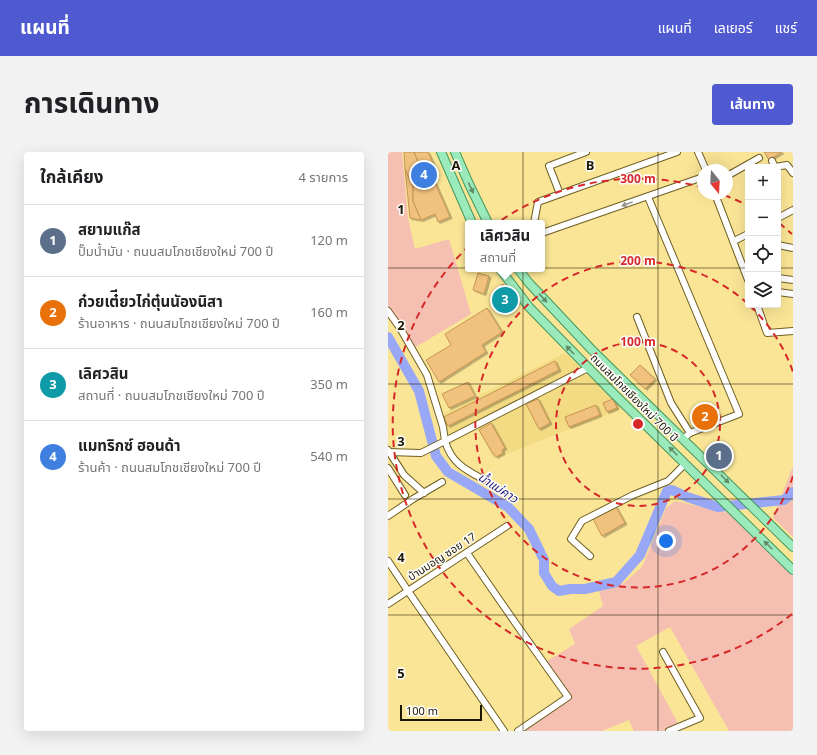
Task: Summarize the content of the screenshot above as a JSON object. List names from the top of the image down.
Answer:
{
  "streets": {
    "main road": ["ถนนสมโภชเชียงใหม่ 700 ปี"],
    "street": ["บ้านมอญ ซอย 17"]
  },
  "water": ["น้ำแม่คาว"],
  "scale_bar": "100 m",
  "north": "bottom",
  "page": {
    "header": "แผนที่",
    "nav": ["แผนที่", "เลเยอร์", "แชร์"],
    "title": "การเดินทาง",
    "buttons": "เส้นทาง",
    "heading": ["ใกล้เคียง", "4 รายการ"],
    "pins": [
      "4",
      "3",
      "2",
      "1"
    ],
    "map_buttons": ["+", "−"],
    "list": [
      {
        "mark": "1",
        "name": "สยามแก๊ส",
        "note": "ปั๊มน้ำมัน · ถนนสมโภชเชียงใหม่ 700 ปี",
        "value": "120 m"
      },
      {
        "mark": "2",
        "name": "ก๋วยเต๋ียวไก่ตุ๋นนัองนิสา",
        "note": "ร้านอาหาร · ถนนสมโภชเชียงใหม่ 700 ปี",
        "value": "160 m"
      },
      {
        "mark": "3",
        "name": "เลิศวสิน",
        "note": "สถานที่ · ถนนสมโภชเชียงใหม่ 700 ปี",
        "value": "350 m"
      },
      {
        "mark": "4",
        "name": "แมทริกซ์ ฮอนด้า",
        "note": "ร้านค้า · ถนนสมโภชเชียงใหม่ 700 ปี",
        "value": "540 m"
      }
    ],
    "popup": ["เลิศวสิน", "สถานที่"],
    "scale": "100 m"
  },
  "grid": {
    "columns": ["A", "B"],
    "rows": [
      "1",
      "2",
      "3",
      "4",
      "5"
    ]
  },
  "rings": ["300 m", "200 m", "100 m"]
}
